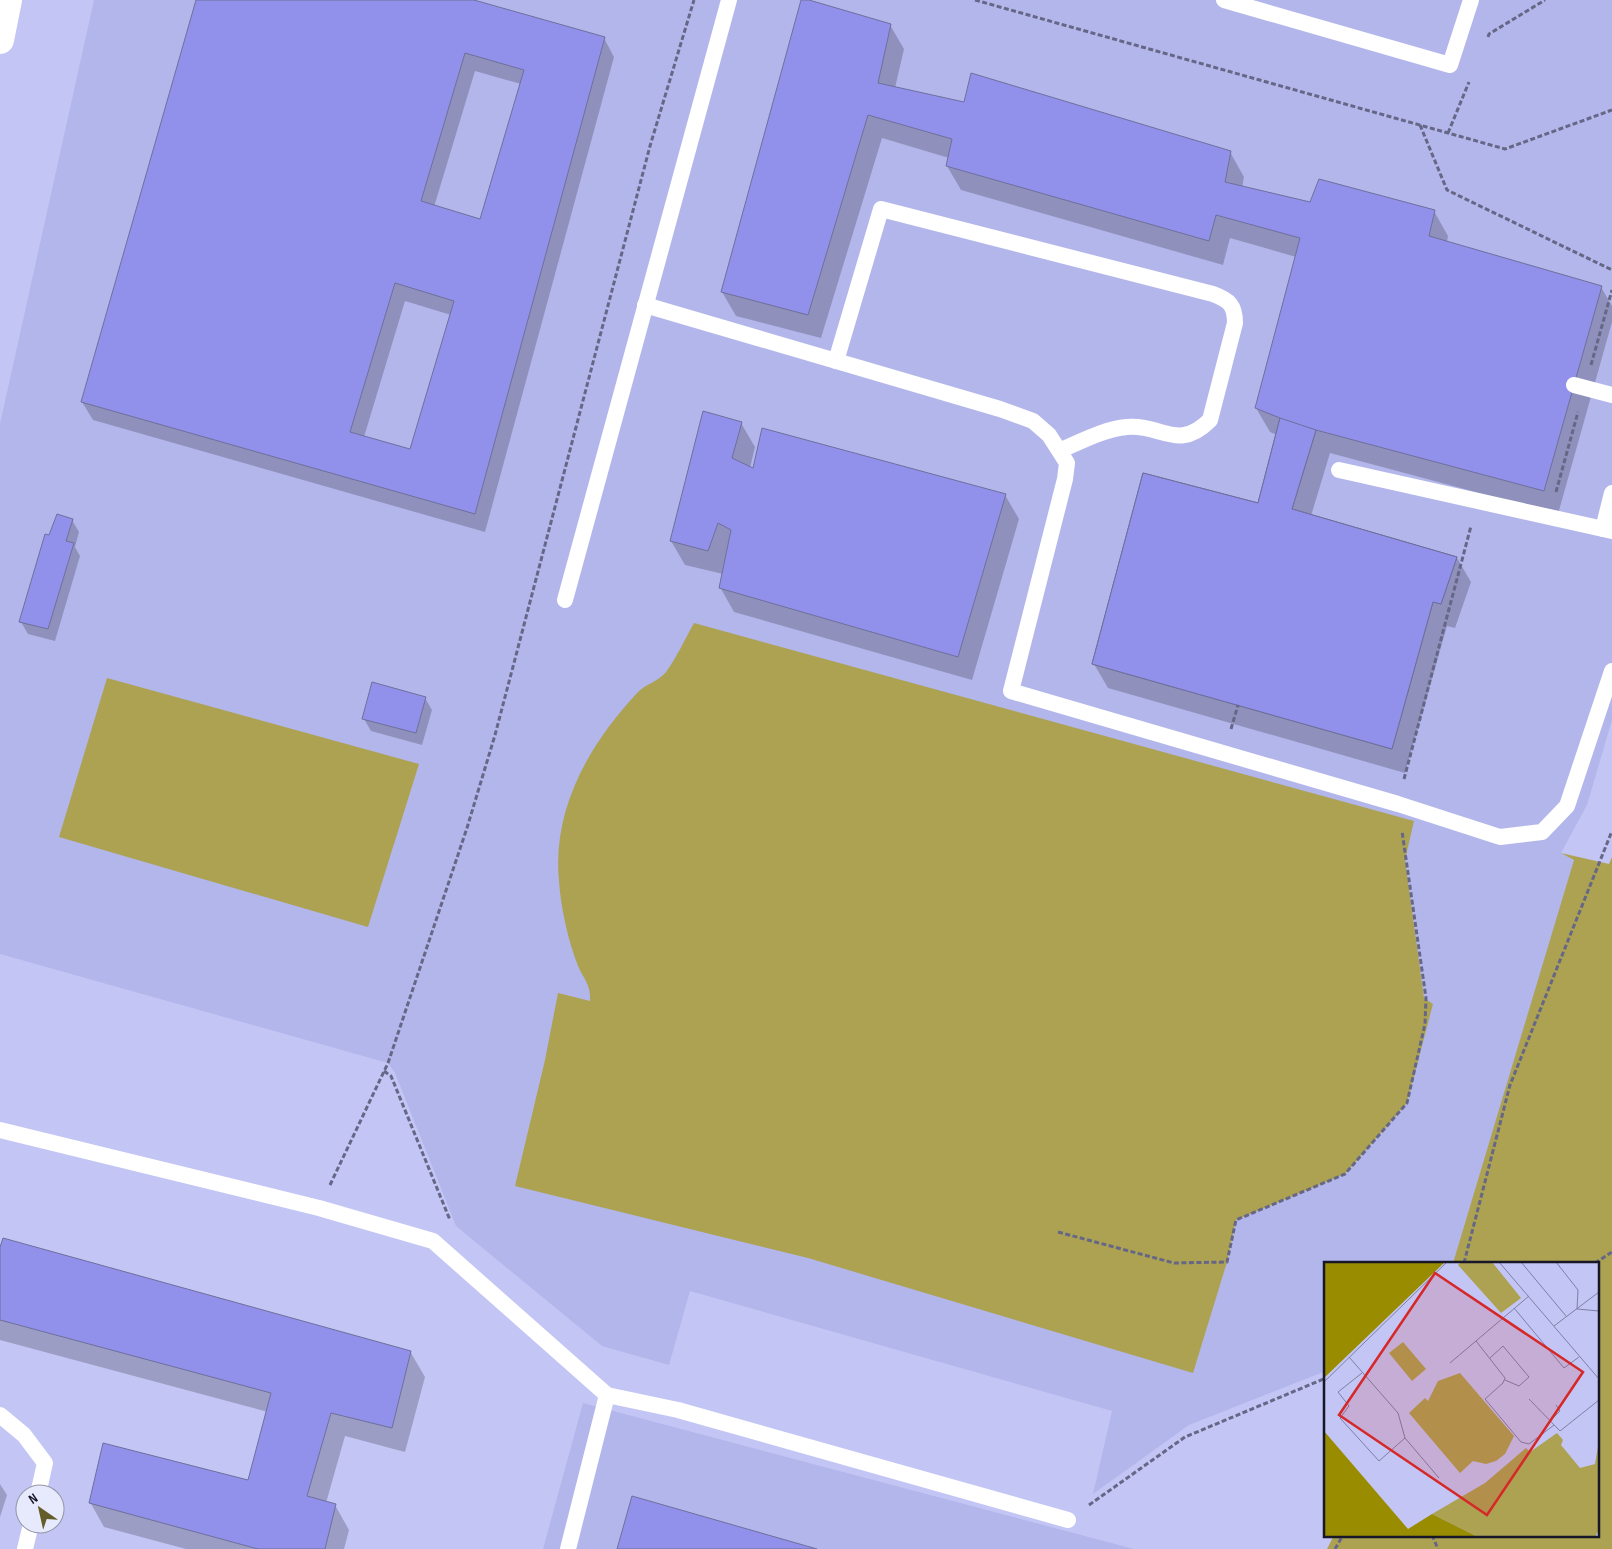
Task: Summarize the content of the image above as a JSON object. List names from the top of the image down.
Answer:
{
  "north": "top left"
}
